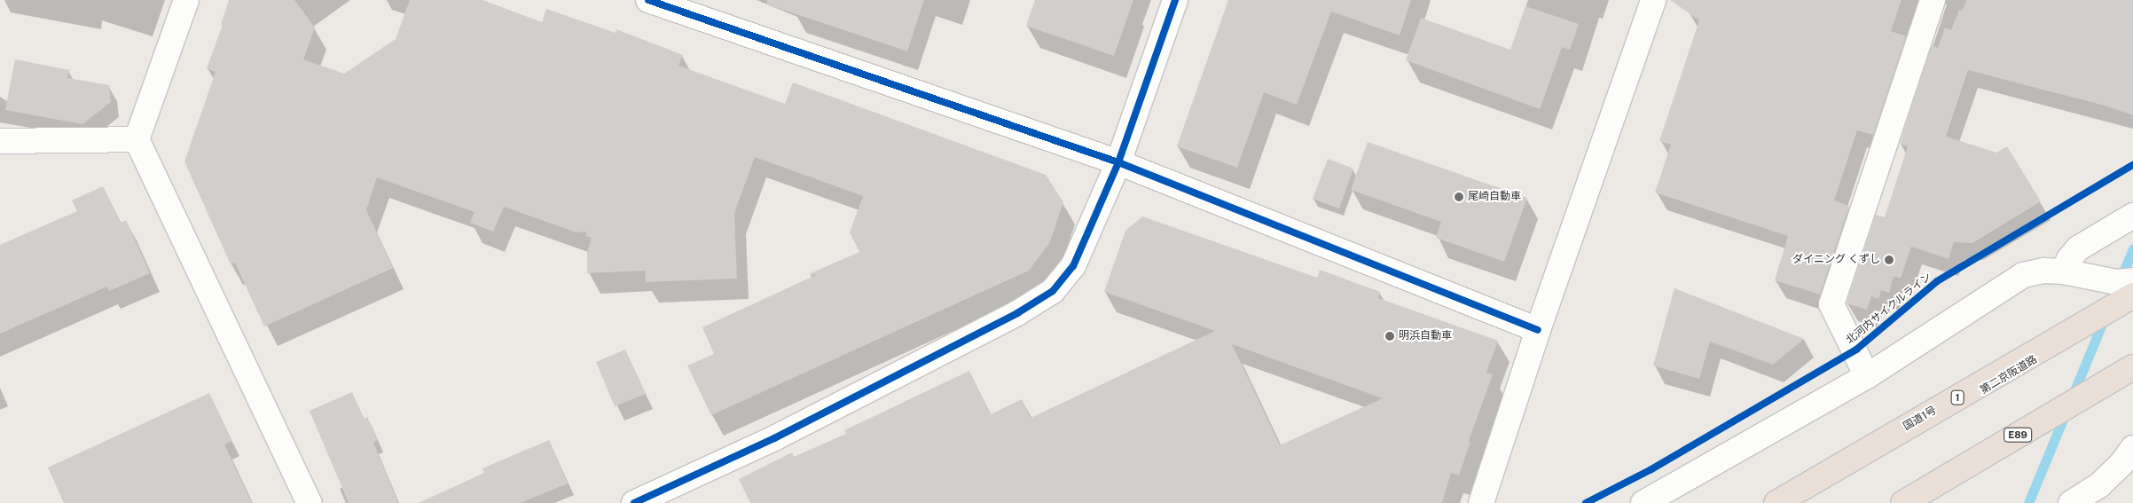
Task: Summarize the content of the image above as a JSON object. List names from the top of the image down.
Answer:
{
  "streets": {
    "highway": [
      "第二京阪道路",
      "1",
      "国道1号",
      "E89"
    ],
    "cycle path": ["北河内サイクルライン"]
  },
  "crossings": [
    ["第二京阪道路", "国道1号"]
  ],
  "places": ["尾崎自動車", "ダイニング くずし", "明浜自動車"]
}
